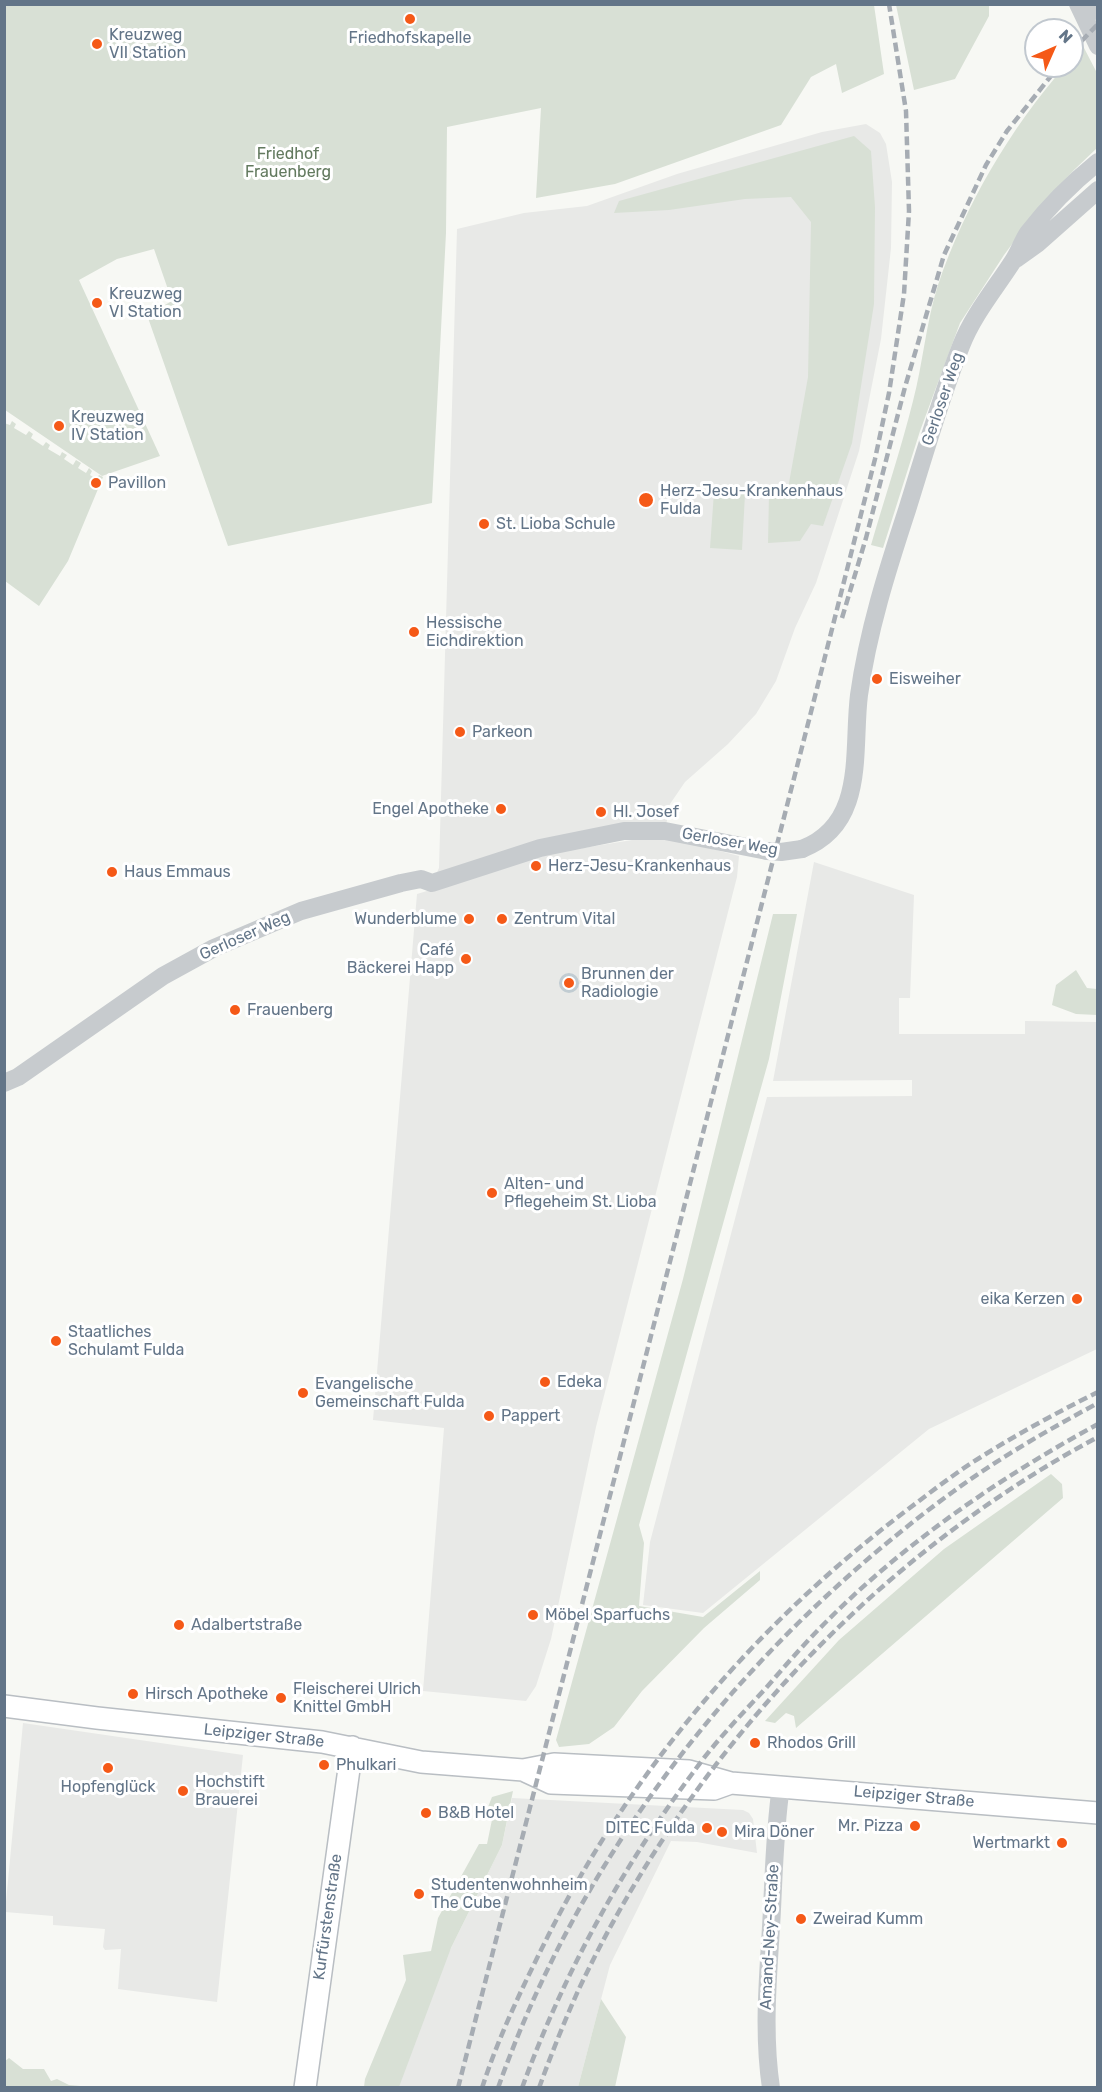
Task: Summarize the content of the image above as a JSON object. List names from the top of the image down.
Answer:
{
  "streets": {
    "main road": ["Leipziger Straße", "Kurfürstenstraße"],
    "street": ["Gerloser Weg", "Amand-Ney-Straße"]
  },
  "crossings": [
    ["Leipziger Straße", "Kurfürstenstraße"],
    ["Leipziger Straße", "Amand-Ney-Straße"]
  ],
  "parks": ["Friedhof Frauenberg"],
  "places": [
    "Friedhofskapelle",
    "Kreuzweg VII Station",
    "Kreuzweg VI Station",
    "Kreuzweg IV Station",
    "Pavillon",
    "Herz-Jesu-Krankenhaus Fulda",
    "St. Lioba Schule",
    "Hessische Eichdirektion",
    "Eisweiher",
    "Parkeon",
    "Engel Apotheke",
    "Hl. Josef",
    "Herz-Jesu-Krankenhaus",
    "Haus Emmaus",
    "Wunderblume",
    "Zentrum Vital",
    "Café Bäckerei Happ",
    "Brunnen der Radiologie",
    "Frauenberg",
    "Alten- und Pflegeheim St. Lioba",
    "eika Kerzen",
    "Staatliches Schulamt Fulda",
    "Edeka",
    "Evangelische Gemeinschaft Fulda",
    "Pappert",
    "Möbel Sparfuchs",
    "Adalbertstraße",
    "Hirsch Apotheke",
    "Fleischerei Ulrich Knittel GmbH",
    "Rhodos Grill",
    "Phulkari",
    "Hopfenglück",
    "Hochstift Brauerei",
    "B&B Hotel",
    "Mr. Pizza",
    "DITEC Fulda",
    "Mira Döner",
    "Wertmarkt",
    "Studentenwohnheim The Cube",
    "Zweirad Kumm"
  ],
  "north": "top right"
}
